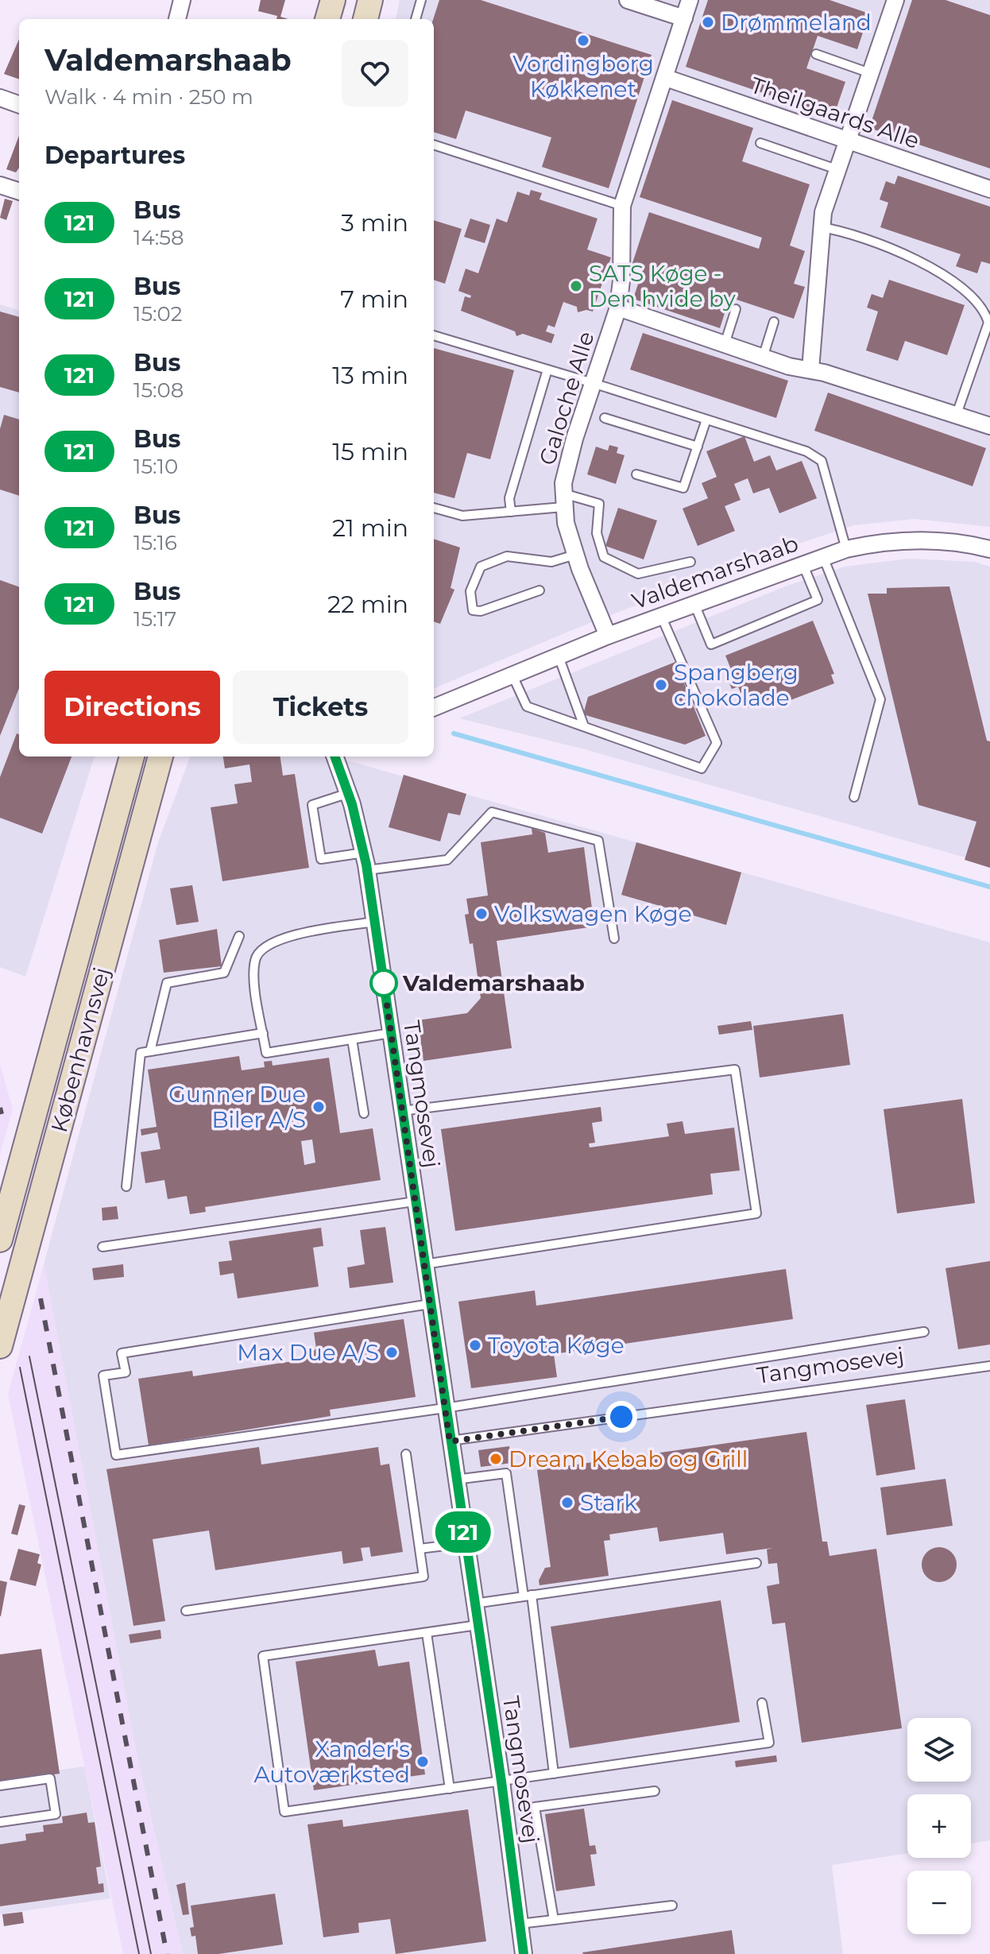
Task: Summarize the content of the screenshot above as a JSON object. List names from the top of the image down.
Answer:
{
  "streets": {
    "main road": ["Københavnsvej"],
    "street": [
      "Theilgaards Alle",
      "Galoche Alle",
      "Valdemarshaab",
      "Tangmosevej"
    ]
  },
  "crossings": [
    ["Theilgaards Alle", "Galoche Alle"],
    ["Galoche Alle", "Valdemarshaab"]
  ],
  "places": [
    "Drømmeland",
    "Vordingborg Køkkenet",
    "SATS Køge - Den hvide by",
    "Spangberg chokolade",
    "Volkswagen Køge",
    "Valdemarshaab",
    "Gunner Due Biler A/S",
    "Toyota Køge",
    "Max Due A/S",
    "Dream Kebab og Grill",
    "Stark",
    "Xander's Autoværksted"
  ],
  "lines": ["bus line 121"],
  "page": {
    "on_map": "121",
    "heading": [
      ["Valdemarshaab", "Walk · 4 min · 250 m"],
      "Departures"
    ],
    "list": [
      {
        "mark": "121",
        "name": "Bus",
        "note": "14:58",
        "value": "3 min"
      },
      {
        "mark": "121",
        "name": "Bus",
        "note": "15:02",
        "value": "7 min"
      },
      {
        "mark": "121",
        "name": "Bus",
        "note": "15:08",
        "value": "13 min"
      },
      {
        "mark": "121",
        "name": "Bus",
        "note": "15:10",
        "value": "15 min"
      },
      {
        "mark": "121",
        "name": "Bus",
        "note": "15:16",
        "value": "21 min"
      },
      {
        "mark": "121",
        "name": "Bus",
        "note": "15:17",
        "value": "22 min"
      }
    ],
    "buttons": ["Directions", "Tickets"],
    "map_buttons": ["+", "−"]
  }
}
